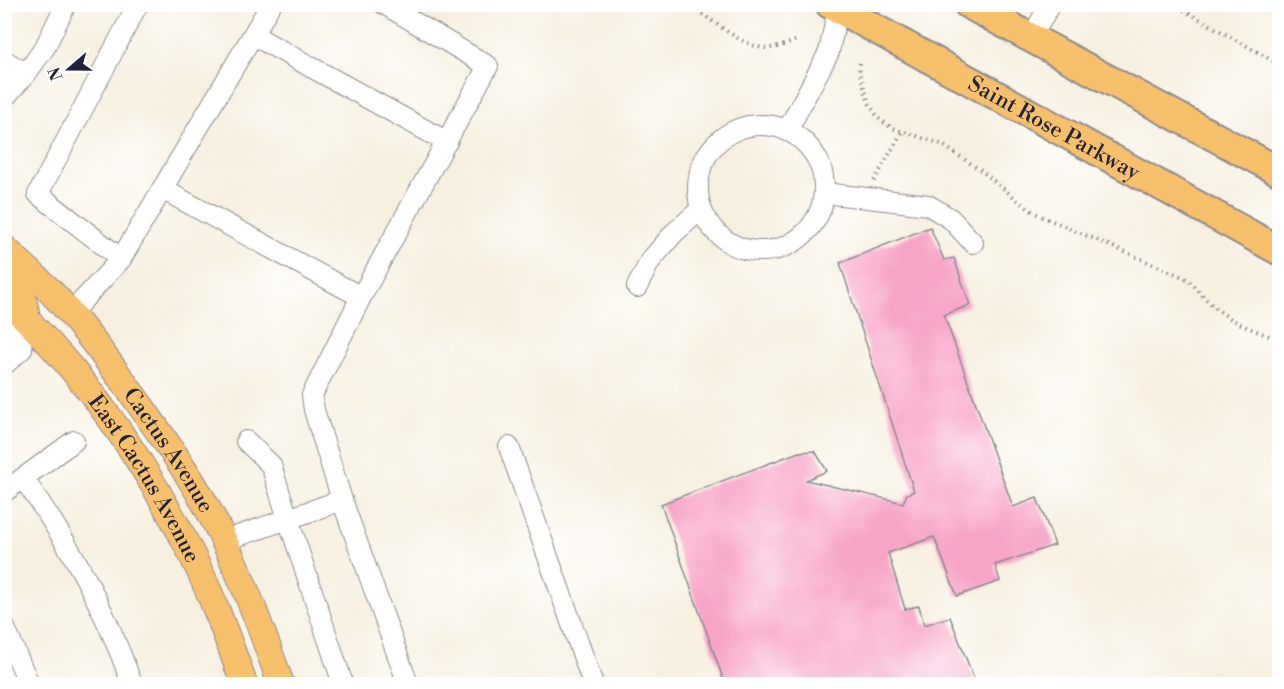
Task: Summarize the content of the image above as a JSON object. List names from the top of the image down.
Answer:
{
  "streets": {
    "highway": ["Saint Rose Parkway"],
    "main road": ["Cactus Avenue", "East Cactus Avenue"]
  },
  "north": "left"
}
